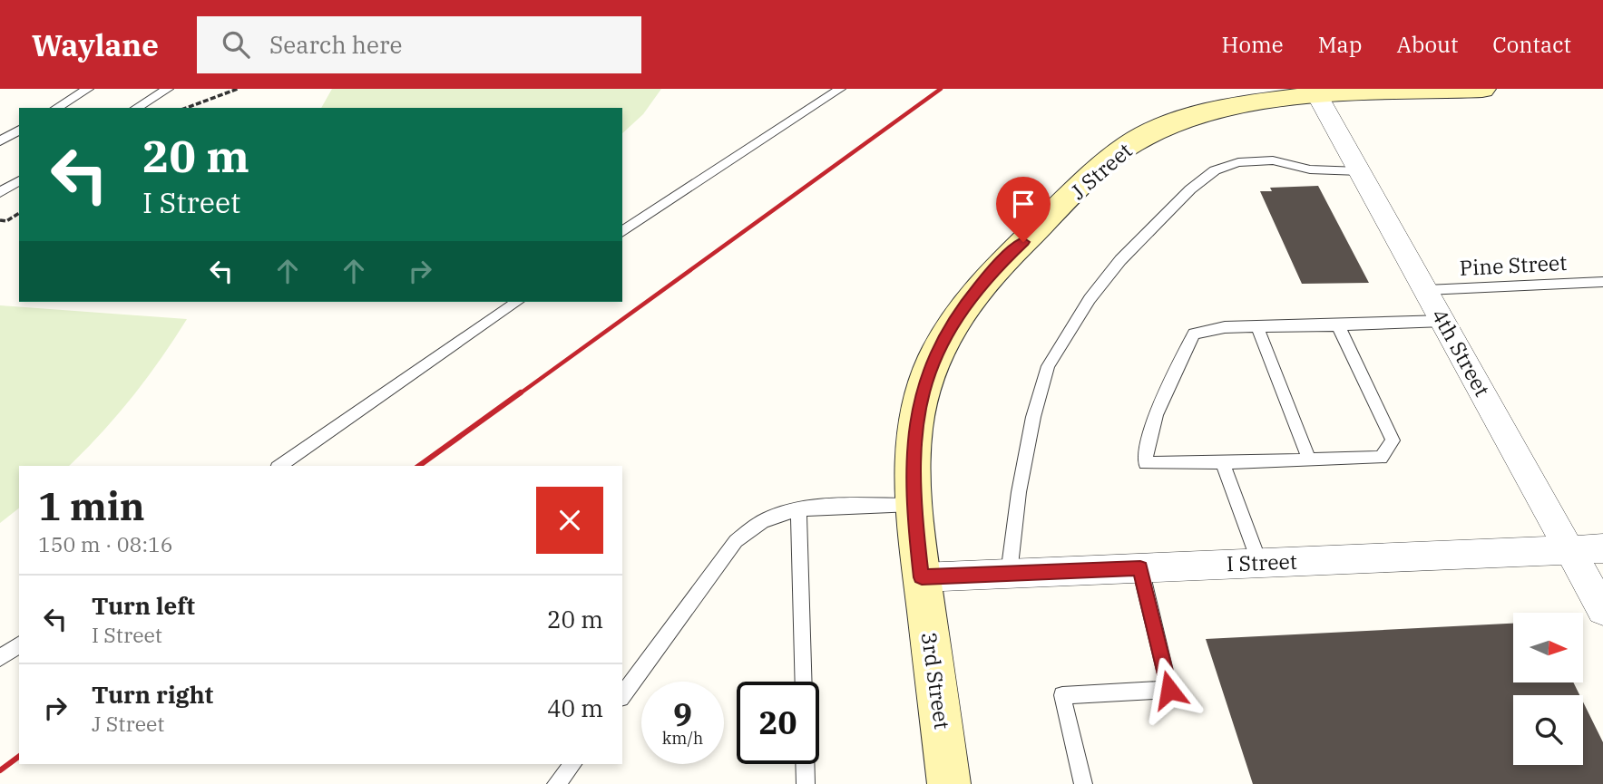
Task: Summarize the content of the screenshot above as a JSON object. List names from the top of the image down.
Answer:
{
  "streets": {
    "main road": ["J Street", "3rd Street"],
    "street": ["4th Street", "I Street"],
    "lane": ["Pine Street"]
  },
  "crossings": [
    ["J Street", "4th Street"],
    ["J Street", "I Street"],
    ["J Street", "3rd Street"],
    ["Pine Street", "4th Street"],
    ["4th Street", "I Street"],
    ["I Street", "3rd Street"]
  ],
  "north": "right",
  "page": {
    "header": "Waylane",
    "search": "Search here",
    "nav": [
      "Home",
      "Map",
      "About",
      "Contact"
    ],
    "turn": ["20 m", "I Street"],
    "heading": ["1 min", "150 m · 08:16"],
    "list": [
      {
        "name": "Turn left",
        "note": "I Street",
        "value": "20 m"
      },
      {
        "name": "Turn right",
        "note": "J Street",
        "value": "40 m"
      }
    ],
    "speed": "9 km/h",
    "limit": "20"
  }
}
